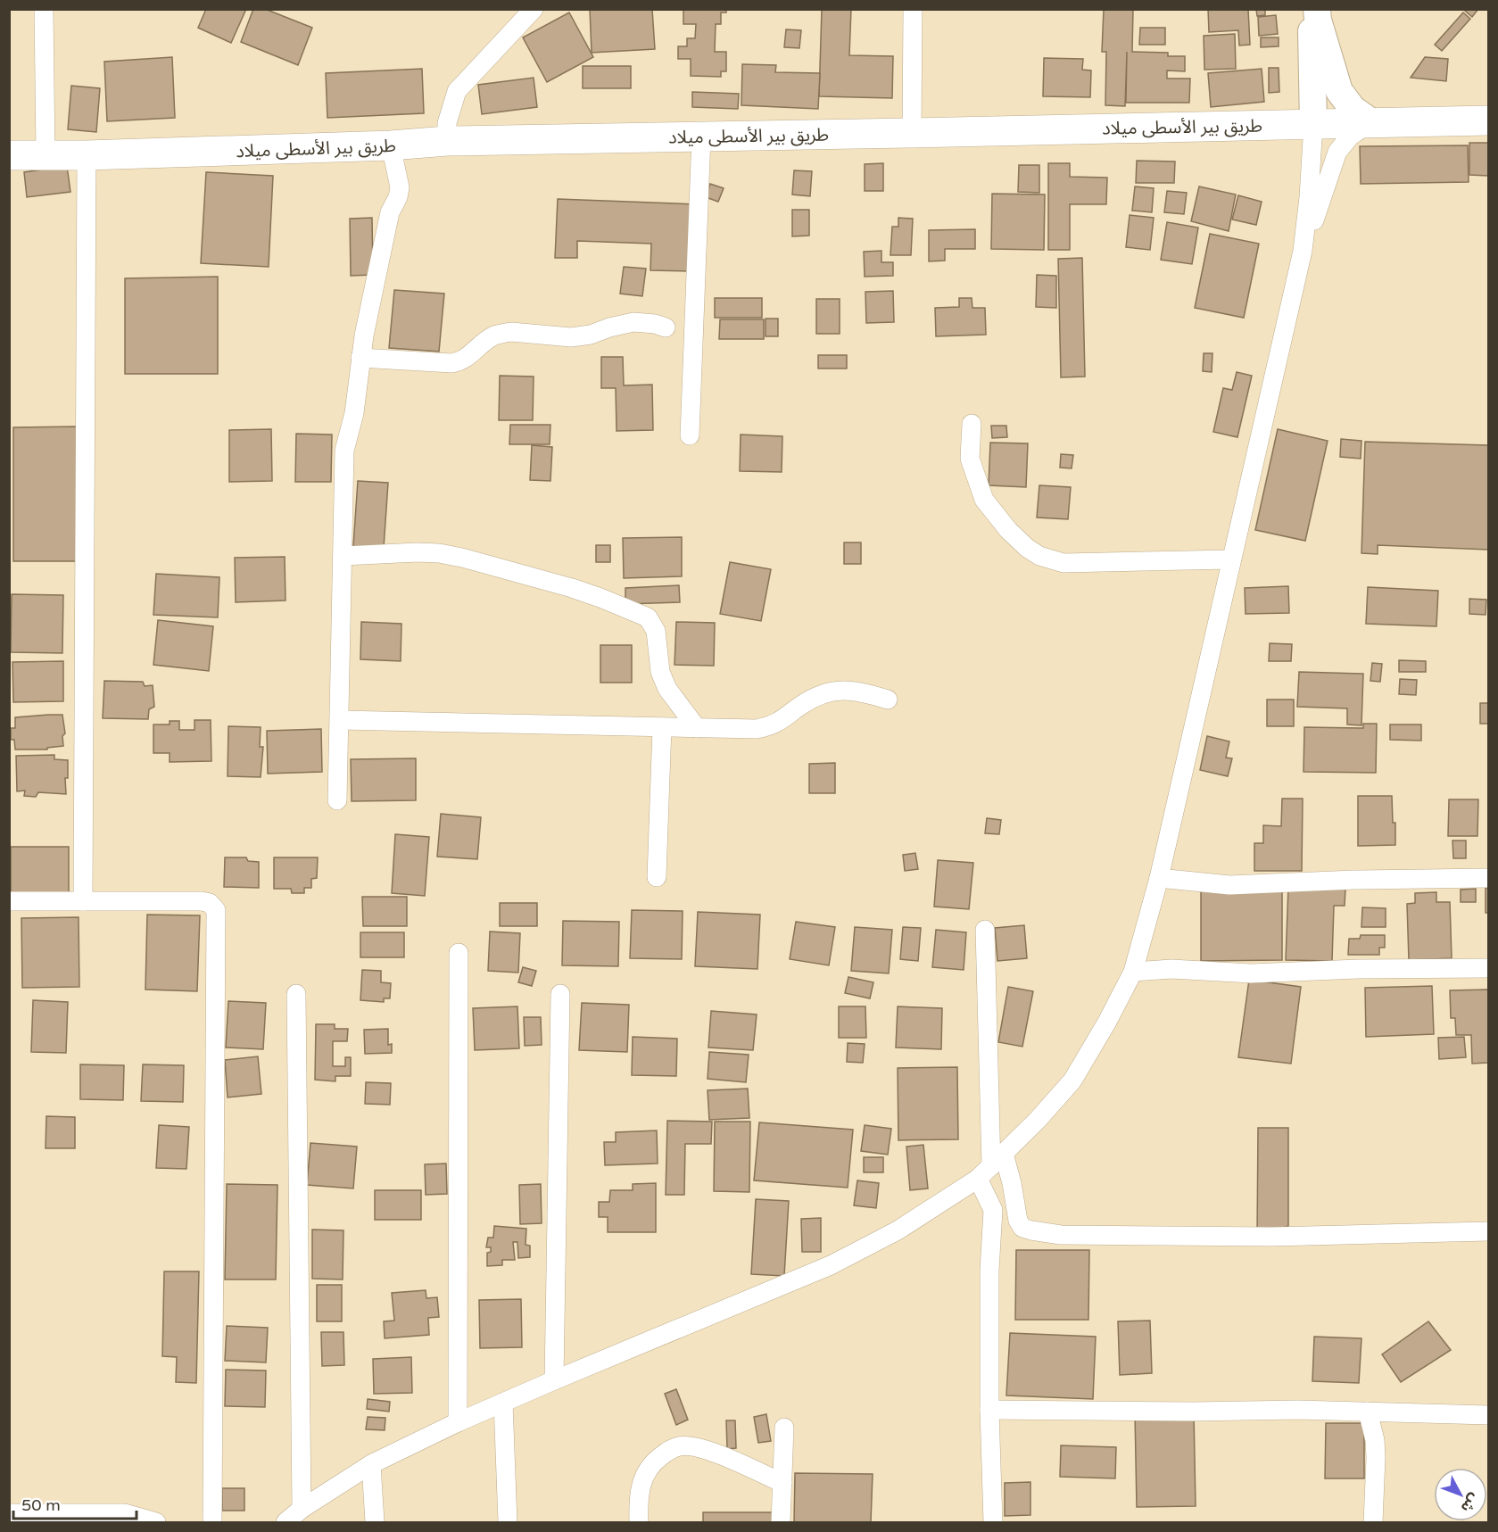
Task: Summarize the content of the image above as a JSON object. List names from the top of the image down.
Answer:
{
  "streets": {
    "main road": ["طريق بير الأسطى ميلاد"]
  },
  "scale_bar": "50 m",
  "north": "bottom right"
}
